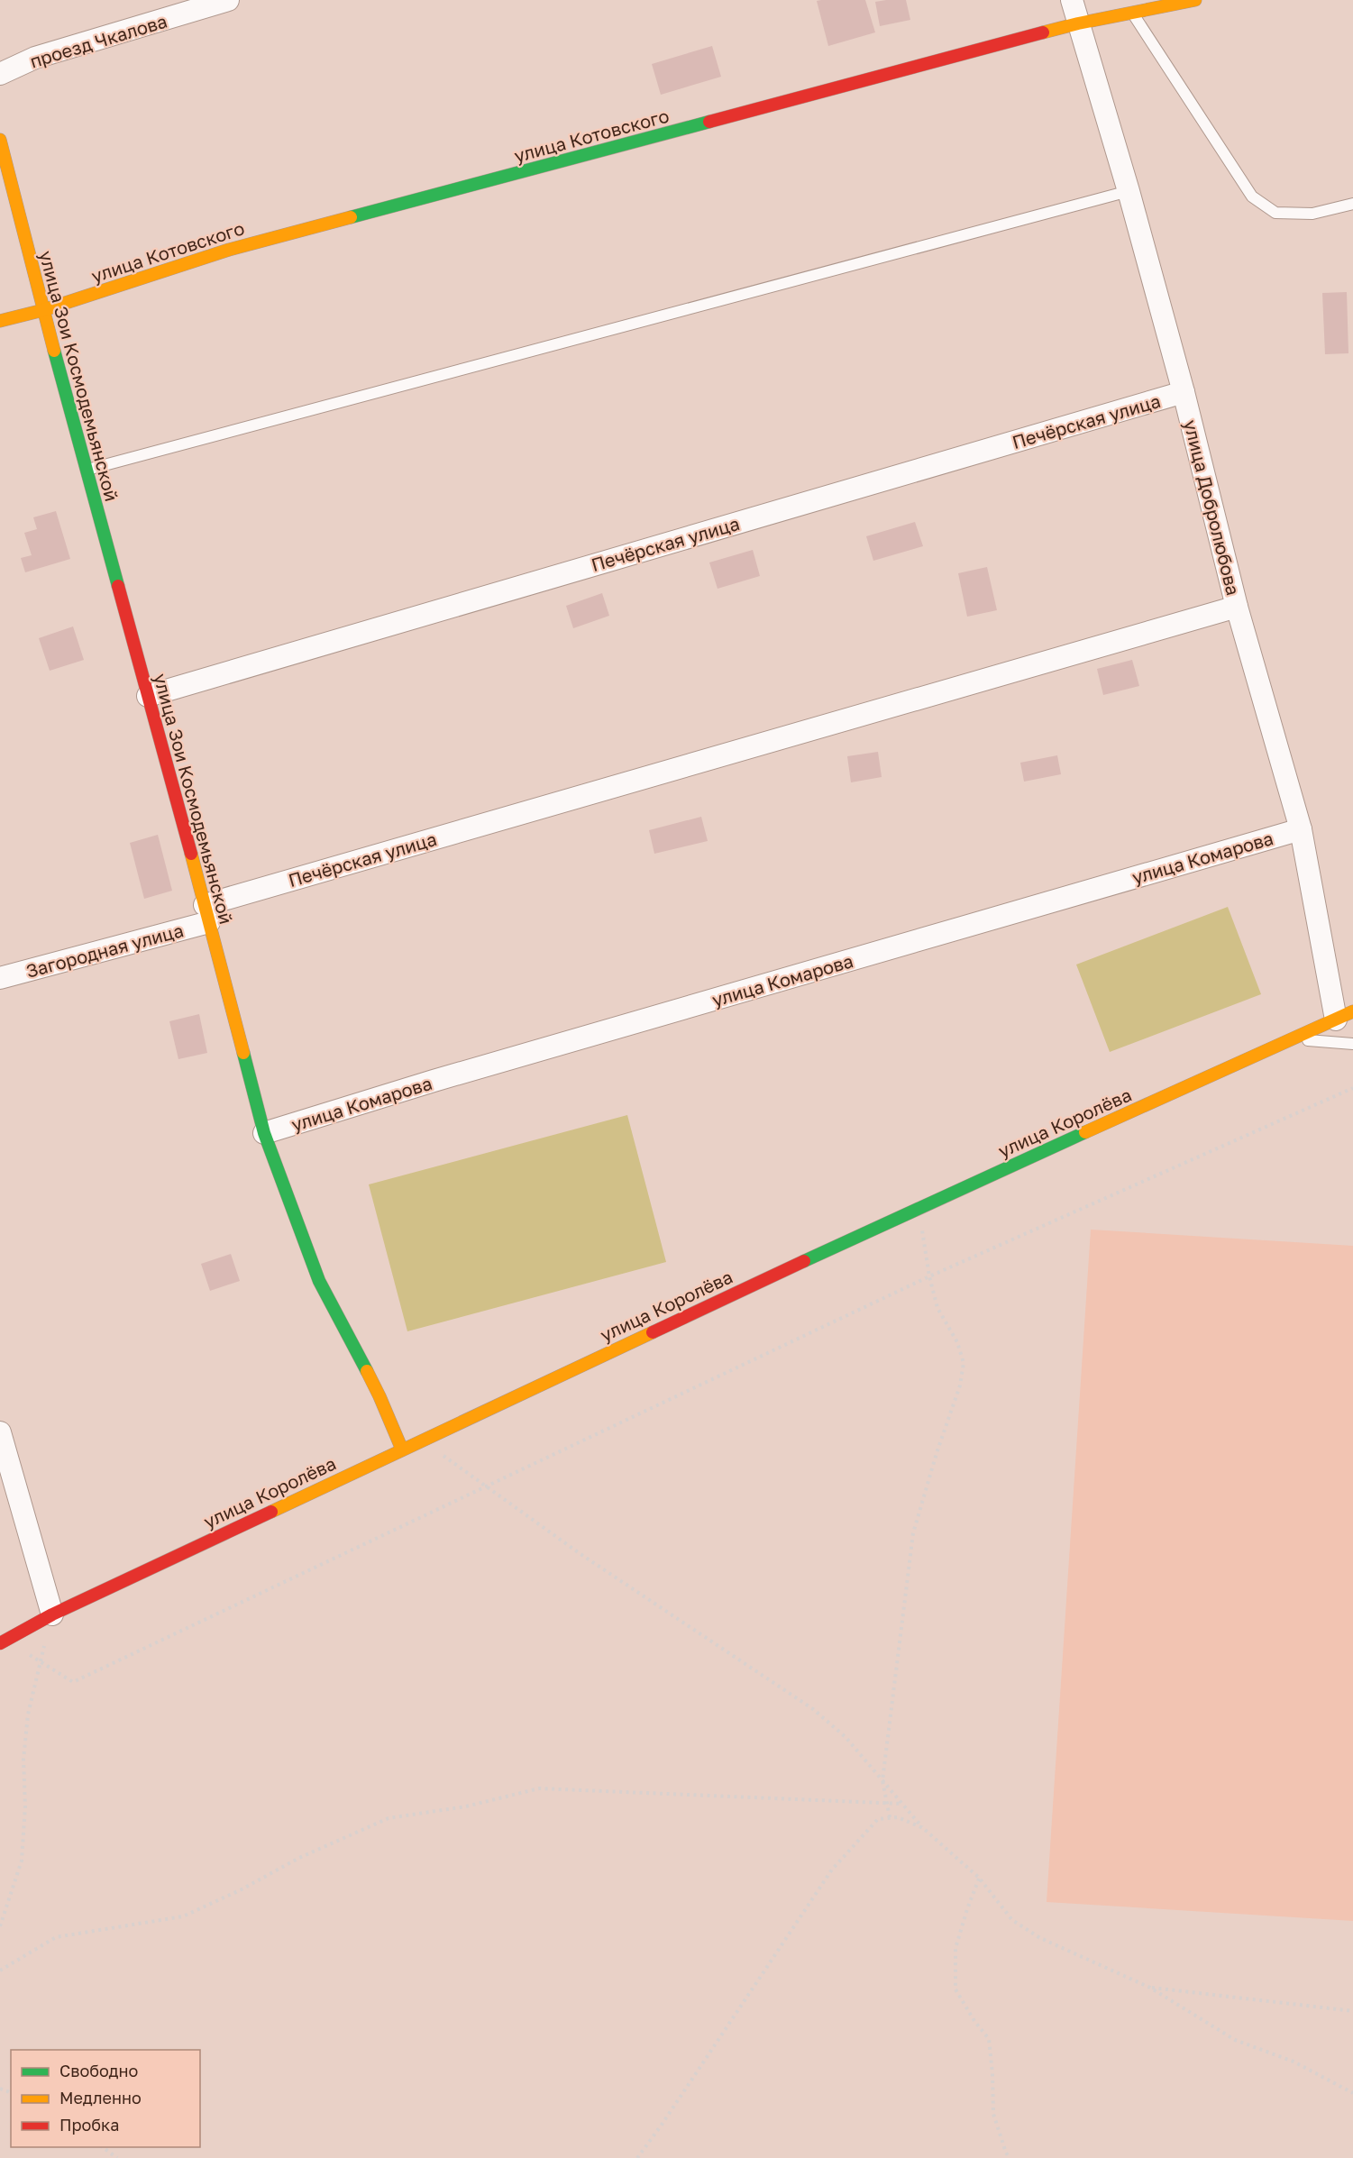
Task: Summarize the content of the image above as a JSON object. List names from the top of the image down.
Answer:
{
  "streets": {
    "street": [
      "проезд Чкалова",
      "улица Котовского",
      "улица Зои Космодемьянской",
      "Печёрская улица",
      "улица Добролюбова",
      "улица Комарова",
      "Загородная улица",
      "улица Королёва"
    ]
  },
  "crossings": [
    ["улица Котовского", "улица Зои Космодемьянской"],
    ["улица Котовского", "улица Добролюбова"],
    ["улица Зои Космодемьянской", "Печёрская улица"],
    ["улица Зои Космодемьянской", "улица Комарова"],
    ["улица Зои Космодемьянской", "Загородная улица"],
    ["улица Зои Космодемьянской", "улица Королёва"],
    ["Печёрская улица", "улица Добролюбова"],
    ["Печёрская улица", "Загородная улица"],
    ["улица Добролюбова", "улица Комарова"],
    ["улица Добролюбова", "улица Королёва"]
  ],
  "legend": ["Свободно", "Медленно", "Пробка"]
}
